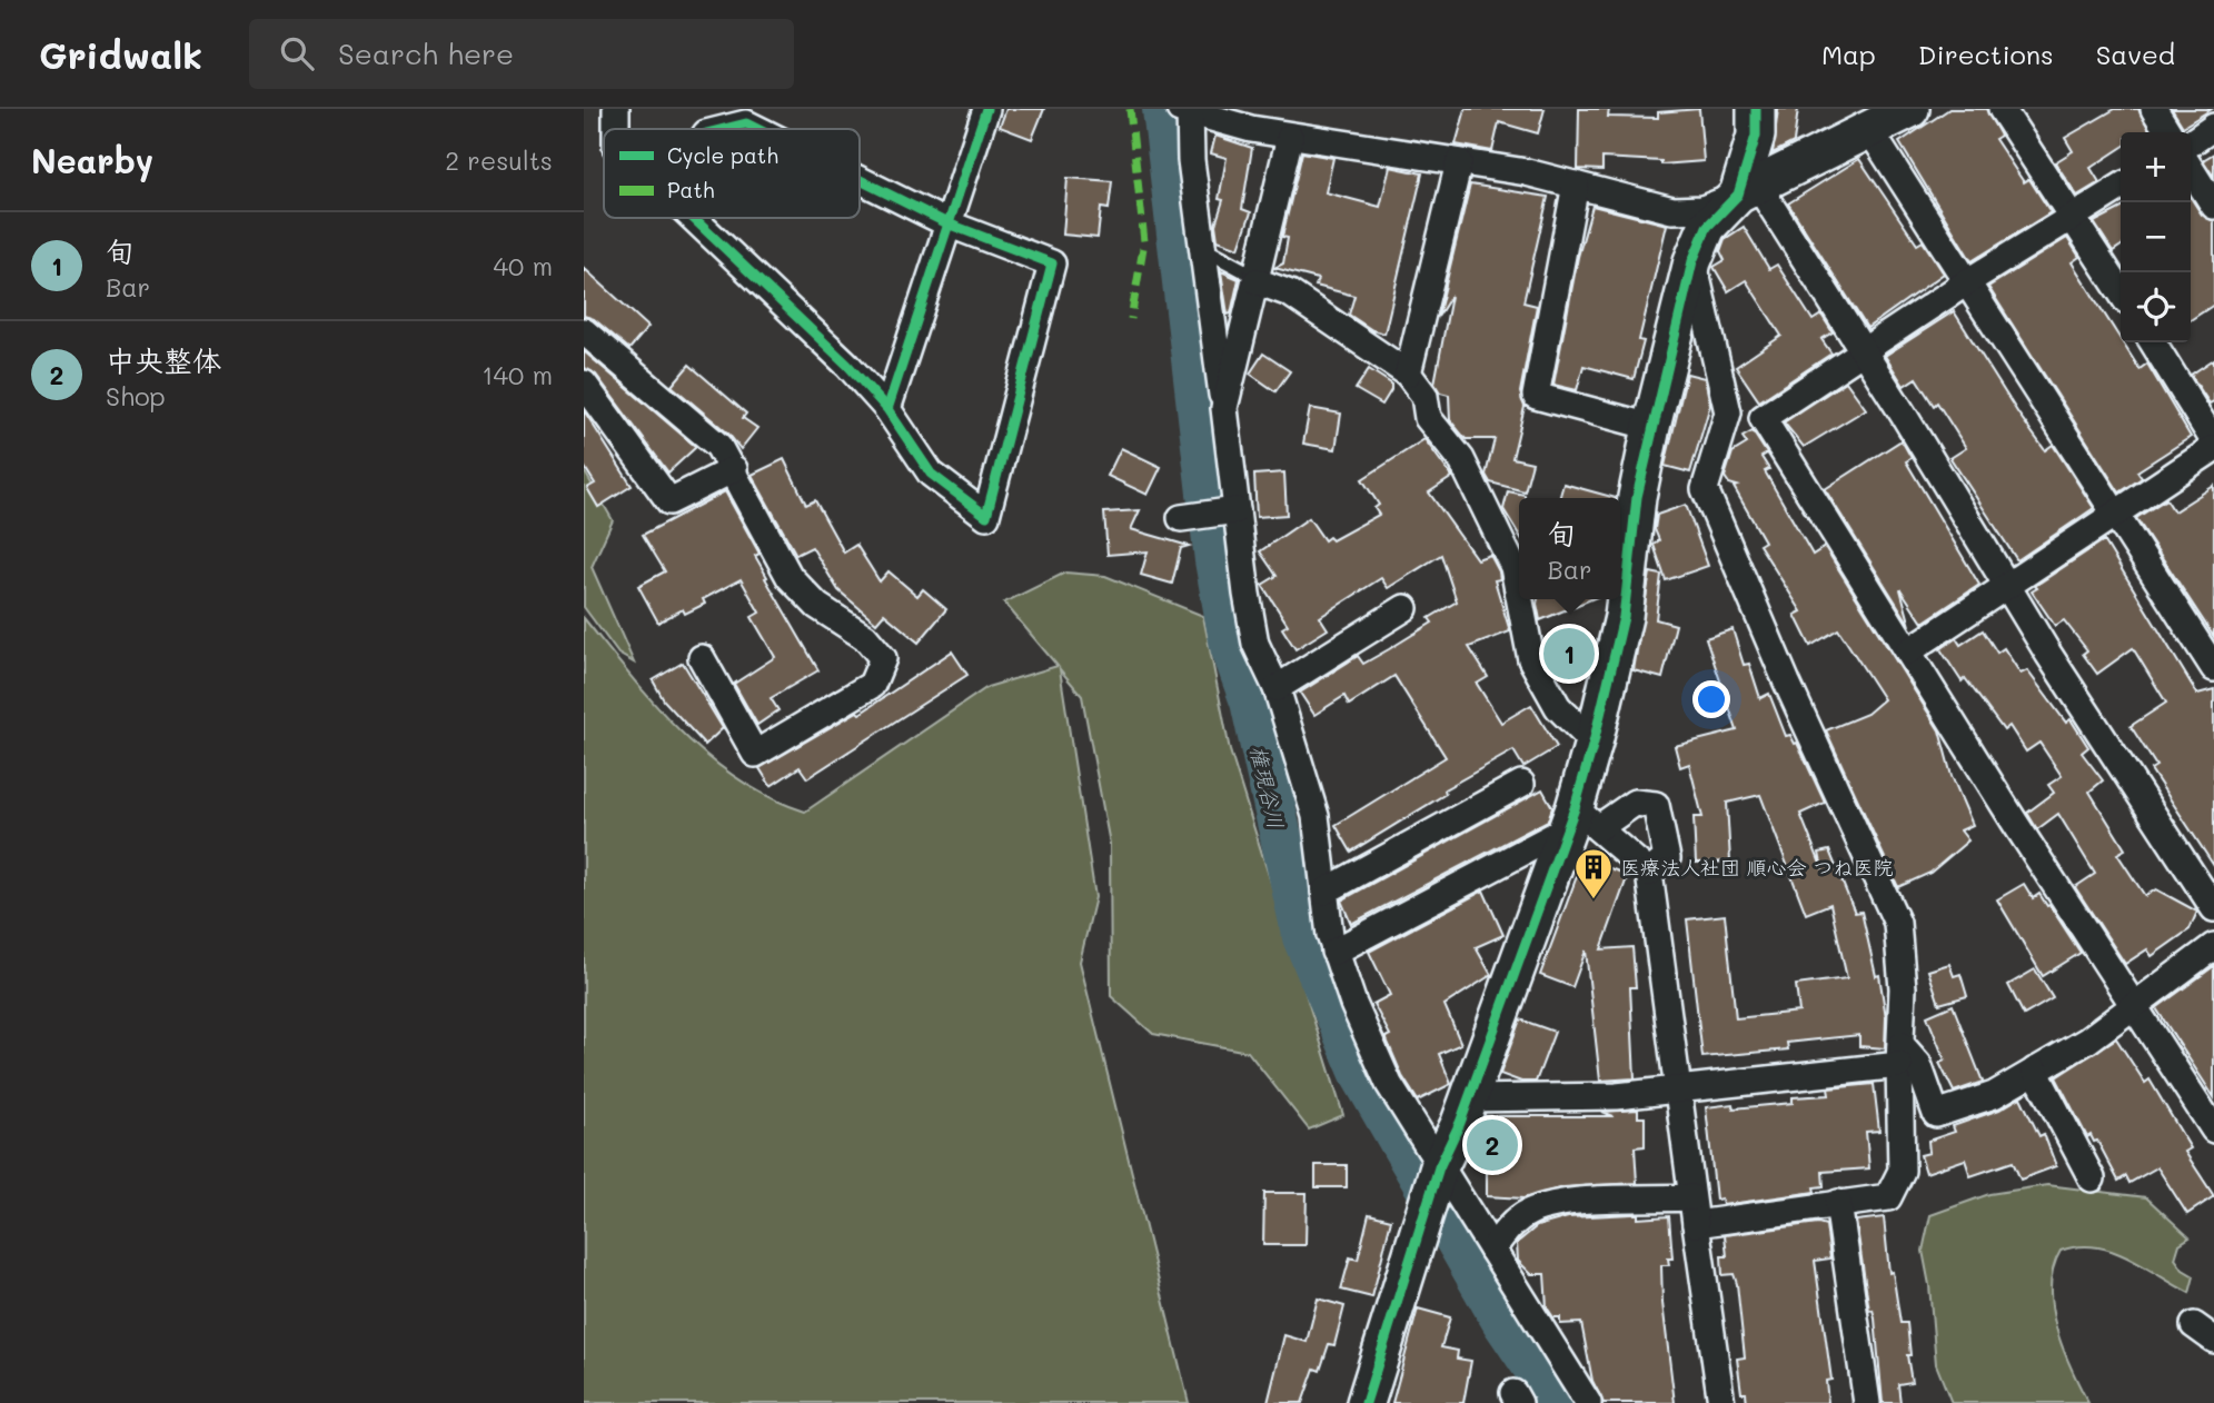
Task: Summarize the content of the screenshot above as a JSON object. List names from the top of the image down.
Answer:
{
  "water": ["権現谷川"],
  "places": {
    "building": ["医療法人社団 順心会 つね医院"]
  },
  "legend": ["Cycle path", "Path"],
  "page": {
    "header": "Gridwalk",
    "search": "Search here",
    "nav": ["Map", "Directions", "Saved"],
    "heading": ["Nearby", "2 results"],
    "map_buttons": ["+", "−"],
    "list": [
      {
        "mark": "1",
        "name": "旬",
        "note": "Bar",
        "value": "40 m"
      },
      {
        "mark": "2",
        "name": "中央整体",
        "note": "Shop",
        "value": "140 m"
      }
    ],
    "popup": ["旬", "Bar"],
    "pins": ["1", "2"]
  }
}
